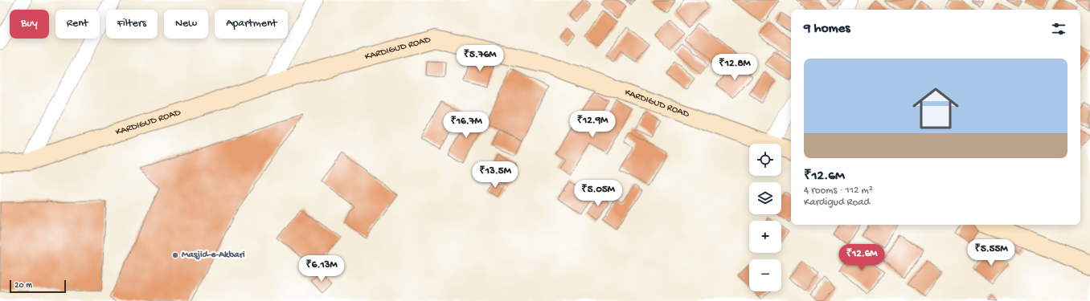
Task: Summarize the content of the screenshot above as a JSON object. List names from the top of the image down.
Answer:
{
  "streets": {
    "street": ["KARDIGUD ROAD"]
  },
  "places": ["Masjid-e-Akbari"],
  "scale_bar": "20 m",
  "page": {
    "chip": [
      "Buy",
      "Rent",
      "Filters",
      "New",
      "Apartment"
    ],
    "heading": "9 homes",
    "price": [
      "₹5.76M",
      "₹12.8M",
      "₹12.9M",
      "₹16.7M",
      "₹13.5M",
      "₹5.05M",
      "₹5.55M",
      "₹12.6M",
      "₹6.13M"
    ],
    "list": [
      {
        "name": "₹12.6M",
        "note": "4 rooms · 112 m² · Kardigud Road"
      }
    ],
    "map_buttons": ["+", "−"],
    "scale": "20 m"
  }
}
